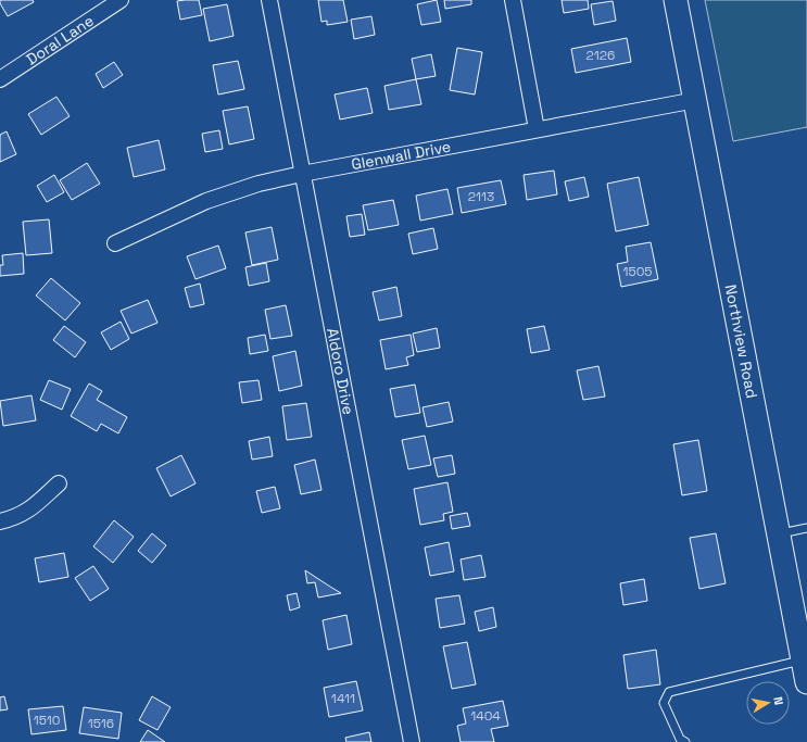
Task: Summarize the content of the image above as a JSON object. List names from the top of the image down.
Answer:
{
  "streets": {
    "street": [
      "Doral Lane",
      "Glenwall Drive",
      "Northview Road",
      "Aldoro Drive"
    ]
  },
  "crossings": [
    ["Glenwall Drive", "Northview Road"],
    ["Glenwall Drive", "Aldoro Drive"]
  ],
  "house_numbers": [
    "2126",
    "2113",
    "1505",
    "1411",
    "1404",
    "1510",
    "1516"
  ],
  "north": "right"
}
